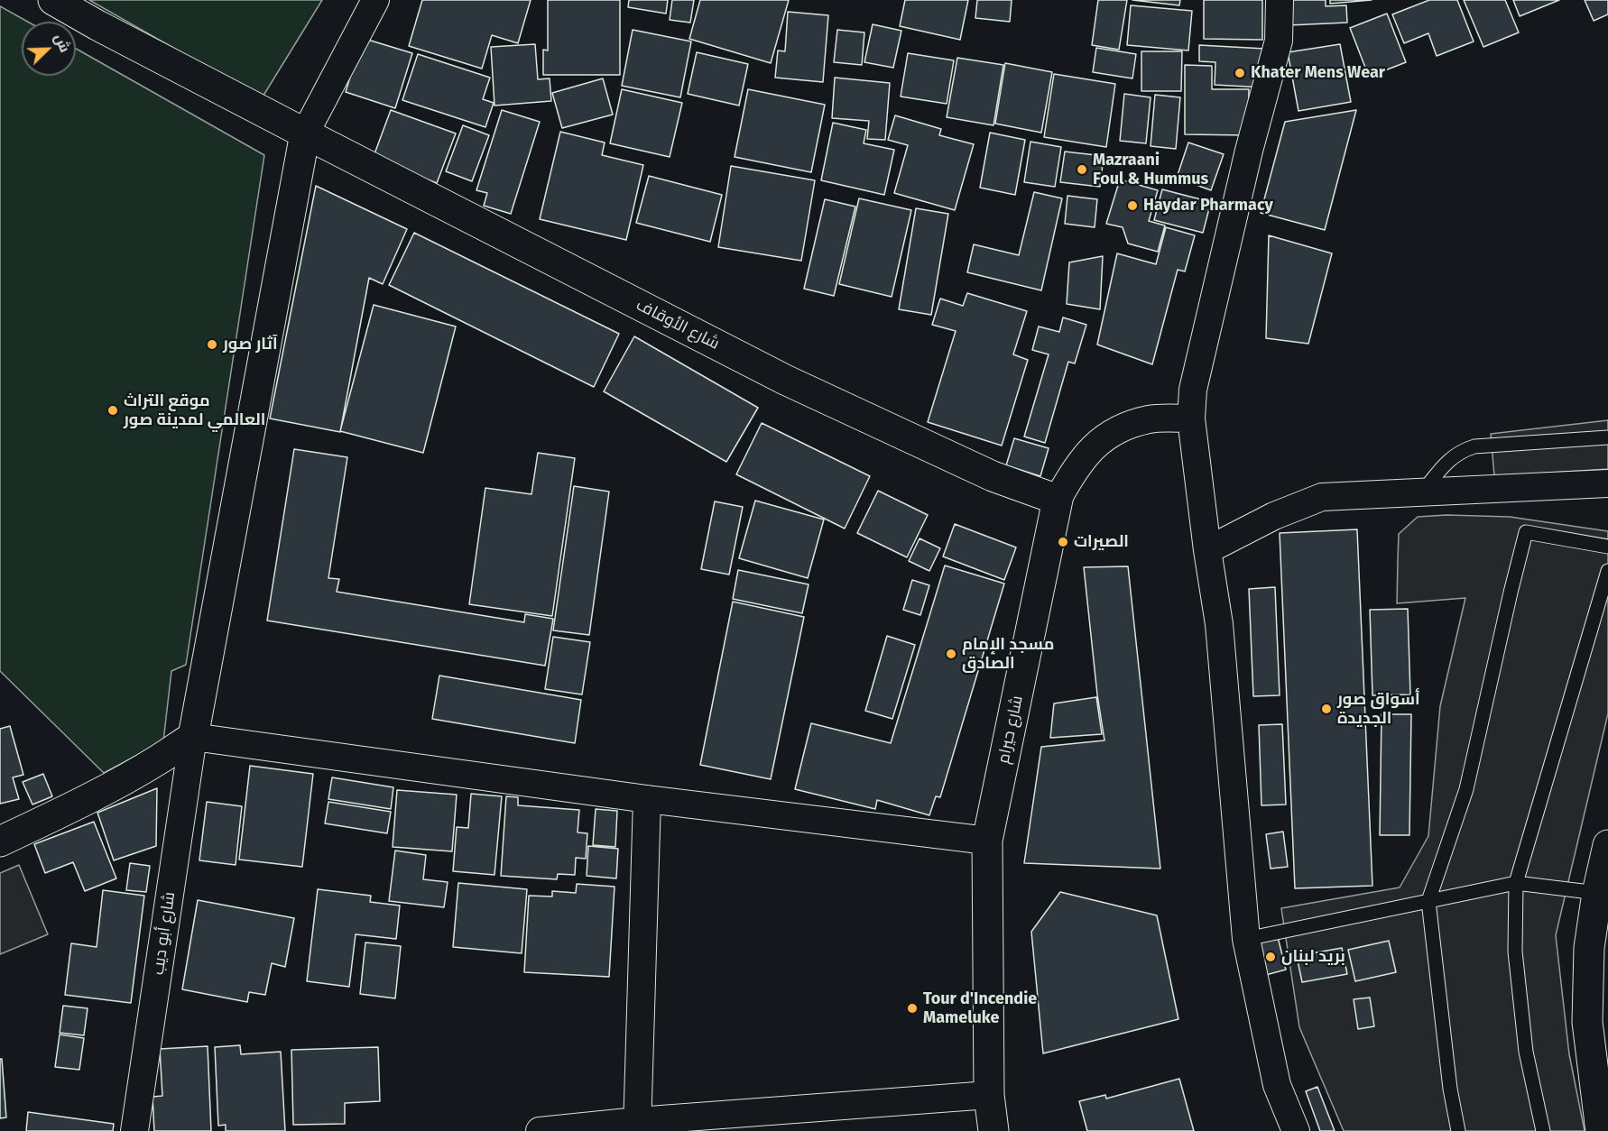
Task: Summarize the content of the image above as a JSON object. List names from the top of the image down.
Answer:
{
  "streets": {
    "street": ["شارع الأوقاف", "شارع حيرام", "شارع أبو ديب"]
  },
  "crossings": [
    ["شارع الأوقاف", "شارع حيرام"]
  ],
  "places": [
    "Khater Mens Wear",
    "Mazraani Foul & Hummus",
    "Haydar Pharmacy",
    "آثار صور",
    "موقع التراث العالمي لمدينة صور",
    "الصيرات",
    "مسجد الإمام الصادق",
    "أسواق صور الجديدة",
    "بريد لبنان",
    "Tour d'Incendie Mameluke"
  ],
  "north": "top right"
}
